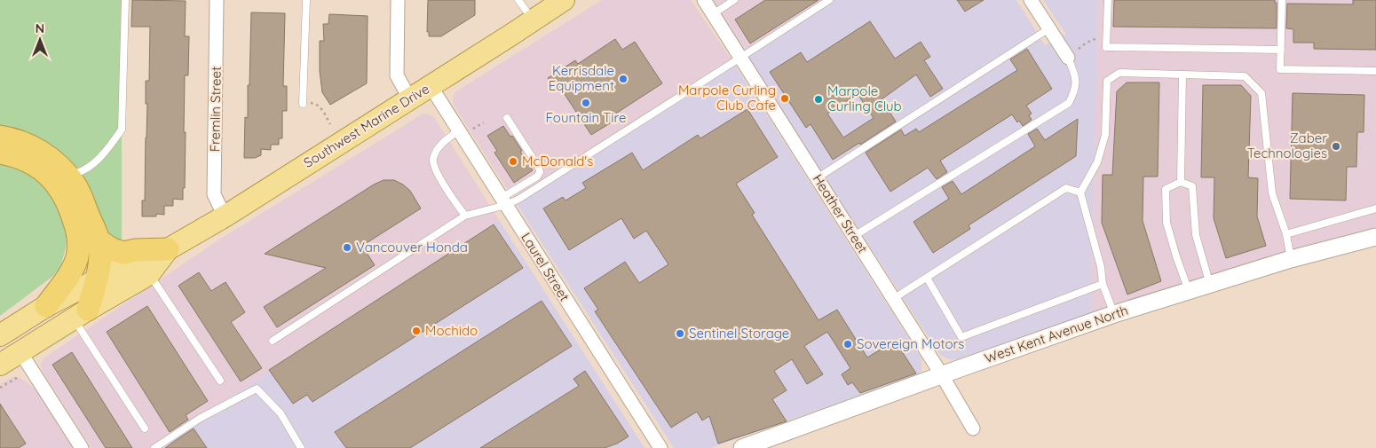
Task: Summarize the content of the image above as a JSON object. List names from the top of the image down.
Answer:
{
  "streets": {
    "main road": ["Southwest Marine Drive"],
    "street": [
      "Fremlin Street",
      "Heather Street",
      "Laurel Street",
      "West Kent Avenue North"
    ]
  },
  "crossings": [
    ["Fremlin Street", "Southwest Marine Drive"],
    ["Southwest Marine Drive", "Laurel Street"],
    ["Heather Street", "West Kent Avenue North"]
  ],
  "places": [
    "Kerrisdale Equipment",
    "Marpole Curling Club Cafe",
    "Marpole Curling Club",
    "Fountain Tire",
    "Zaber Technologies",
    "McDonald's",
    "Vancouver Honda",
    "Mochido",
    "Sentinel Storage",
    "Sovereign Motors"
  ],
  "north": "top"
}
